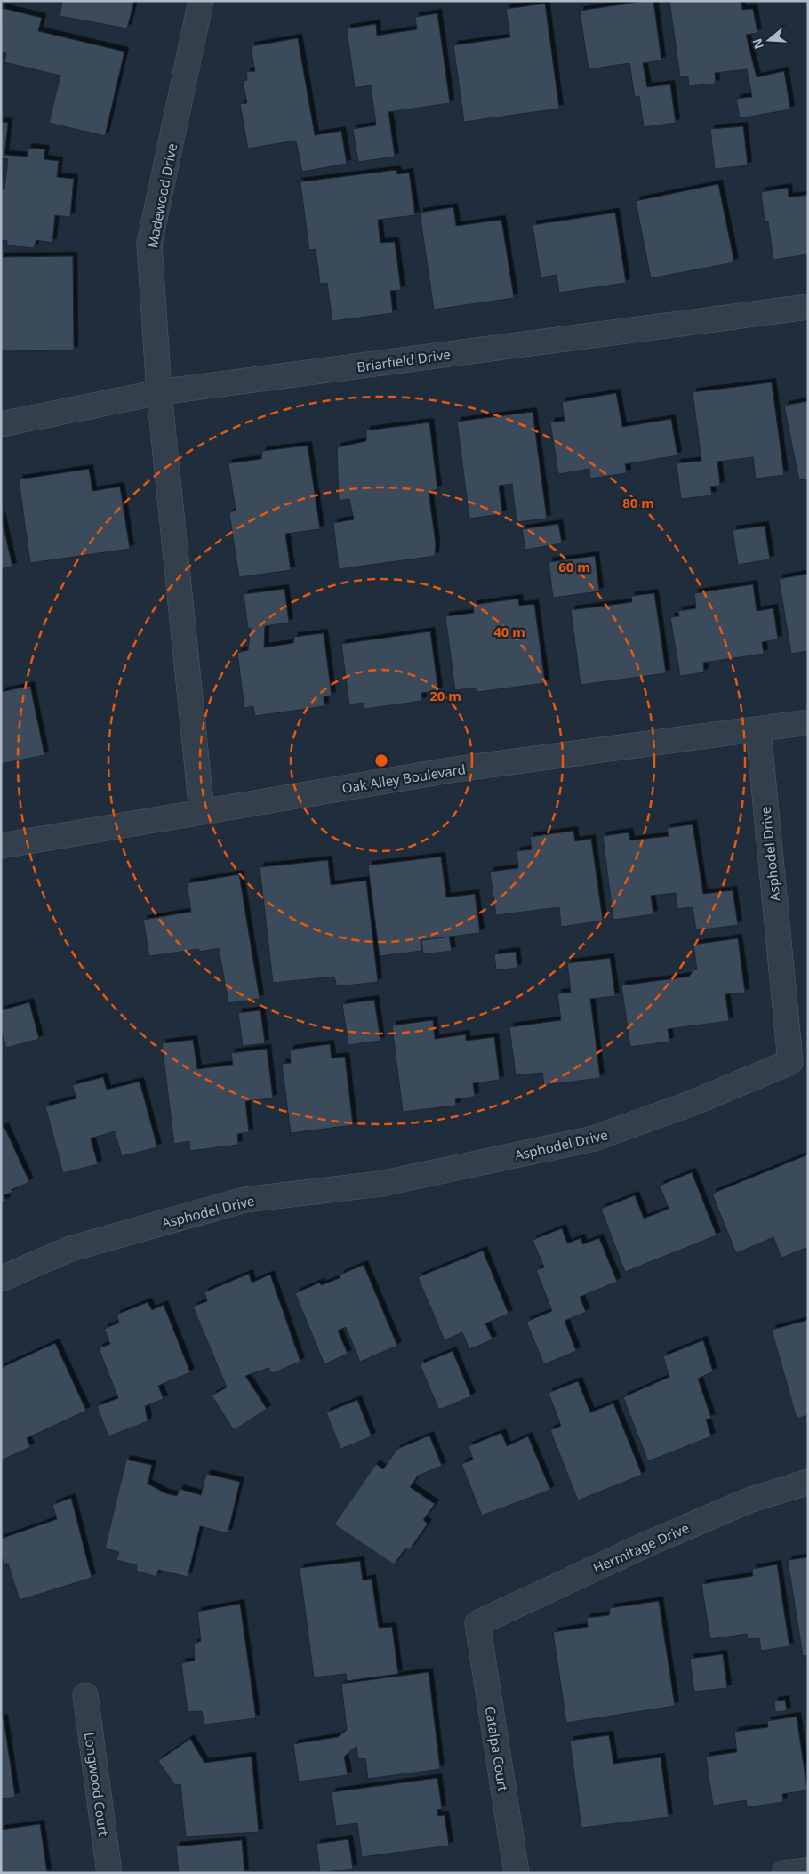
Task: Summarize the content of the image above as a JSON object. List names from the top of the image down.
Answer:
{
  "streets": {
    "street": [
      "Madewood Drive",
      "Briarfield Drive",
      "Oak Alley Boulevard",
      "Asphodel Drive",
      "Hermitage Drive",
      "Catalpa Court",
      "Longwood Court"
    ]
  },
  "crossings": [
    ["Madewood Drive", "Briarfield Drive"],
    ["Madewood Drive", "Oak Alley Boulevard"],
    ["Oak Alley Boulevard", "Asphodel Drive"],
    ["Hermitage Drive", "Catalpa Court"]
  ],
  "north": "left",
  "rings": [
    "80 m",
    "60 m",
    "40 m",
    "20 m"
  ]
}
